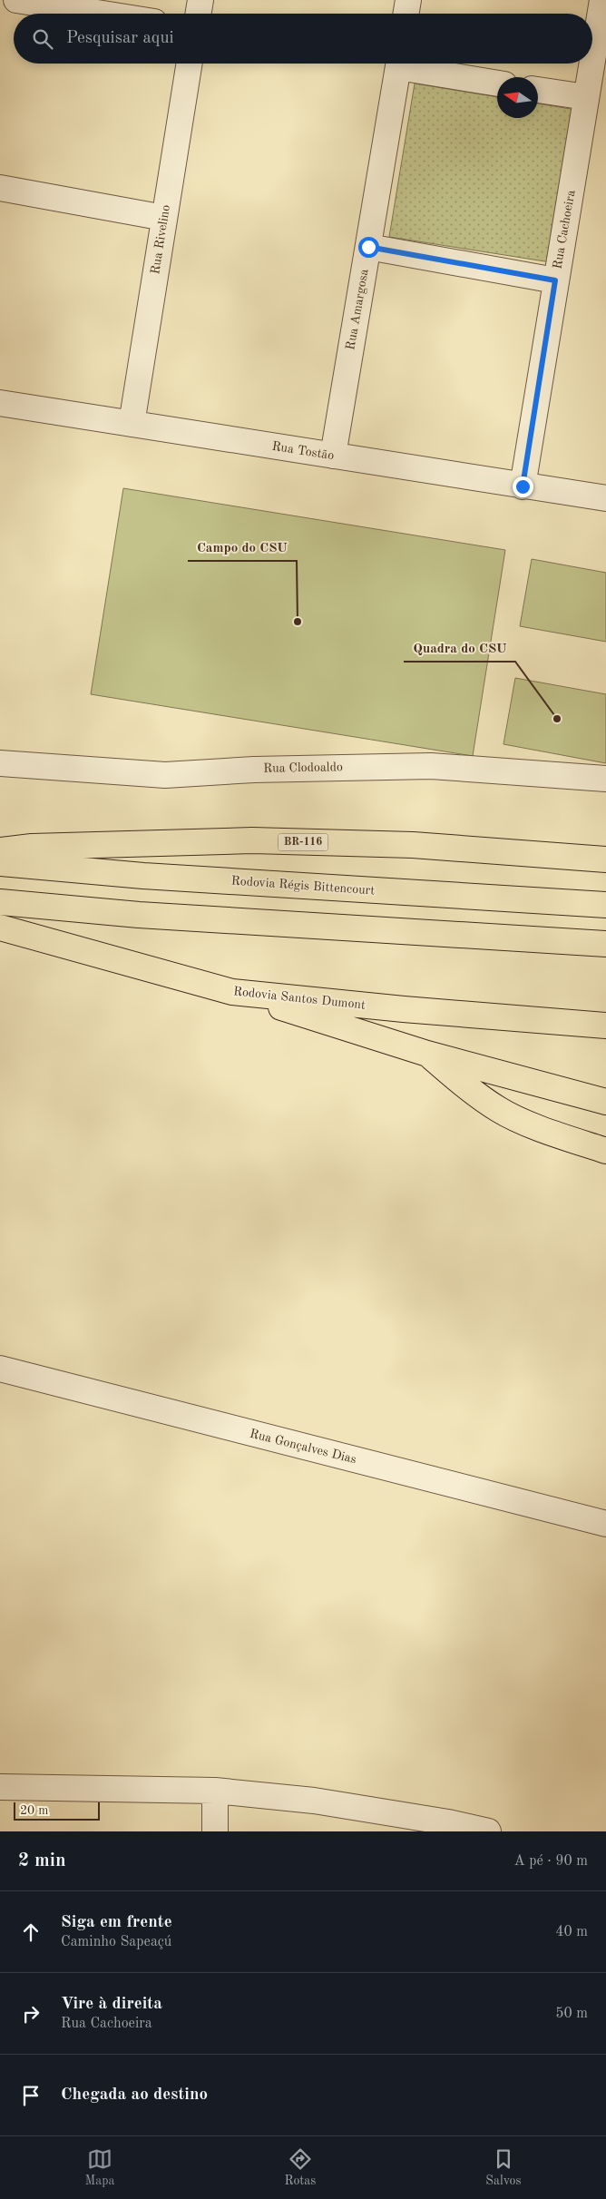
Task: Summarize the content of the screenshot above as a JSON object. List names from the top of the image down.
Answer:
{
  "streets": {
    "main road": ["BR-116", "Rodovia Régis Bittencourt", "Rodovia Santos Dumont"],
    "street": [
      "Rua Cachoeira",
      "Rua Rivelino",
      "Rua Amargosa",
      "Rua Tostão",
      "Rua Clodoaldo",
      "Rua Gonçalves Dias"
    ]
  },
  "crossings": [
    ["Rua Cachoeira", "Rua Tostão"],
    ["Rua Rivelino", "Rua Tostão"],
    ["Rua Amargosa", "Rua Tostão"]
  ],
  "places": ["Campo do CSU", "Quadra do CSU"],
  "scale_bar": "20 m",
  "north": "left",
  "page": {
    "search": "Pesquisar aqui",
    "scale": "20 m",
    "heading": ["2 min", "A pé · 90 m"],
    "list": [
      ["Siga em frente", "Caminho Sapeaçú", "40 m"],
      ["Vire à direita", "Rua Cachoeira", "50 m"],
      "Chegada ao destino"
    ],
    "nav": ["Mapa", "Rotas", "Salvos"]
  }
}
